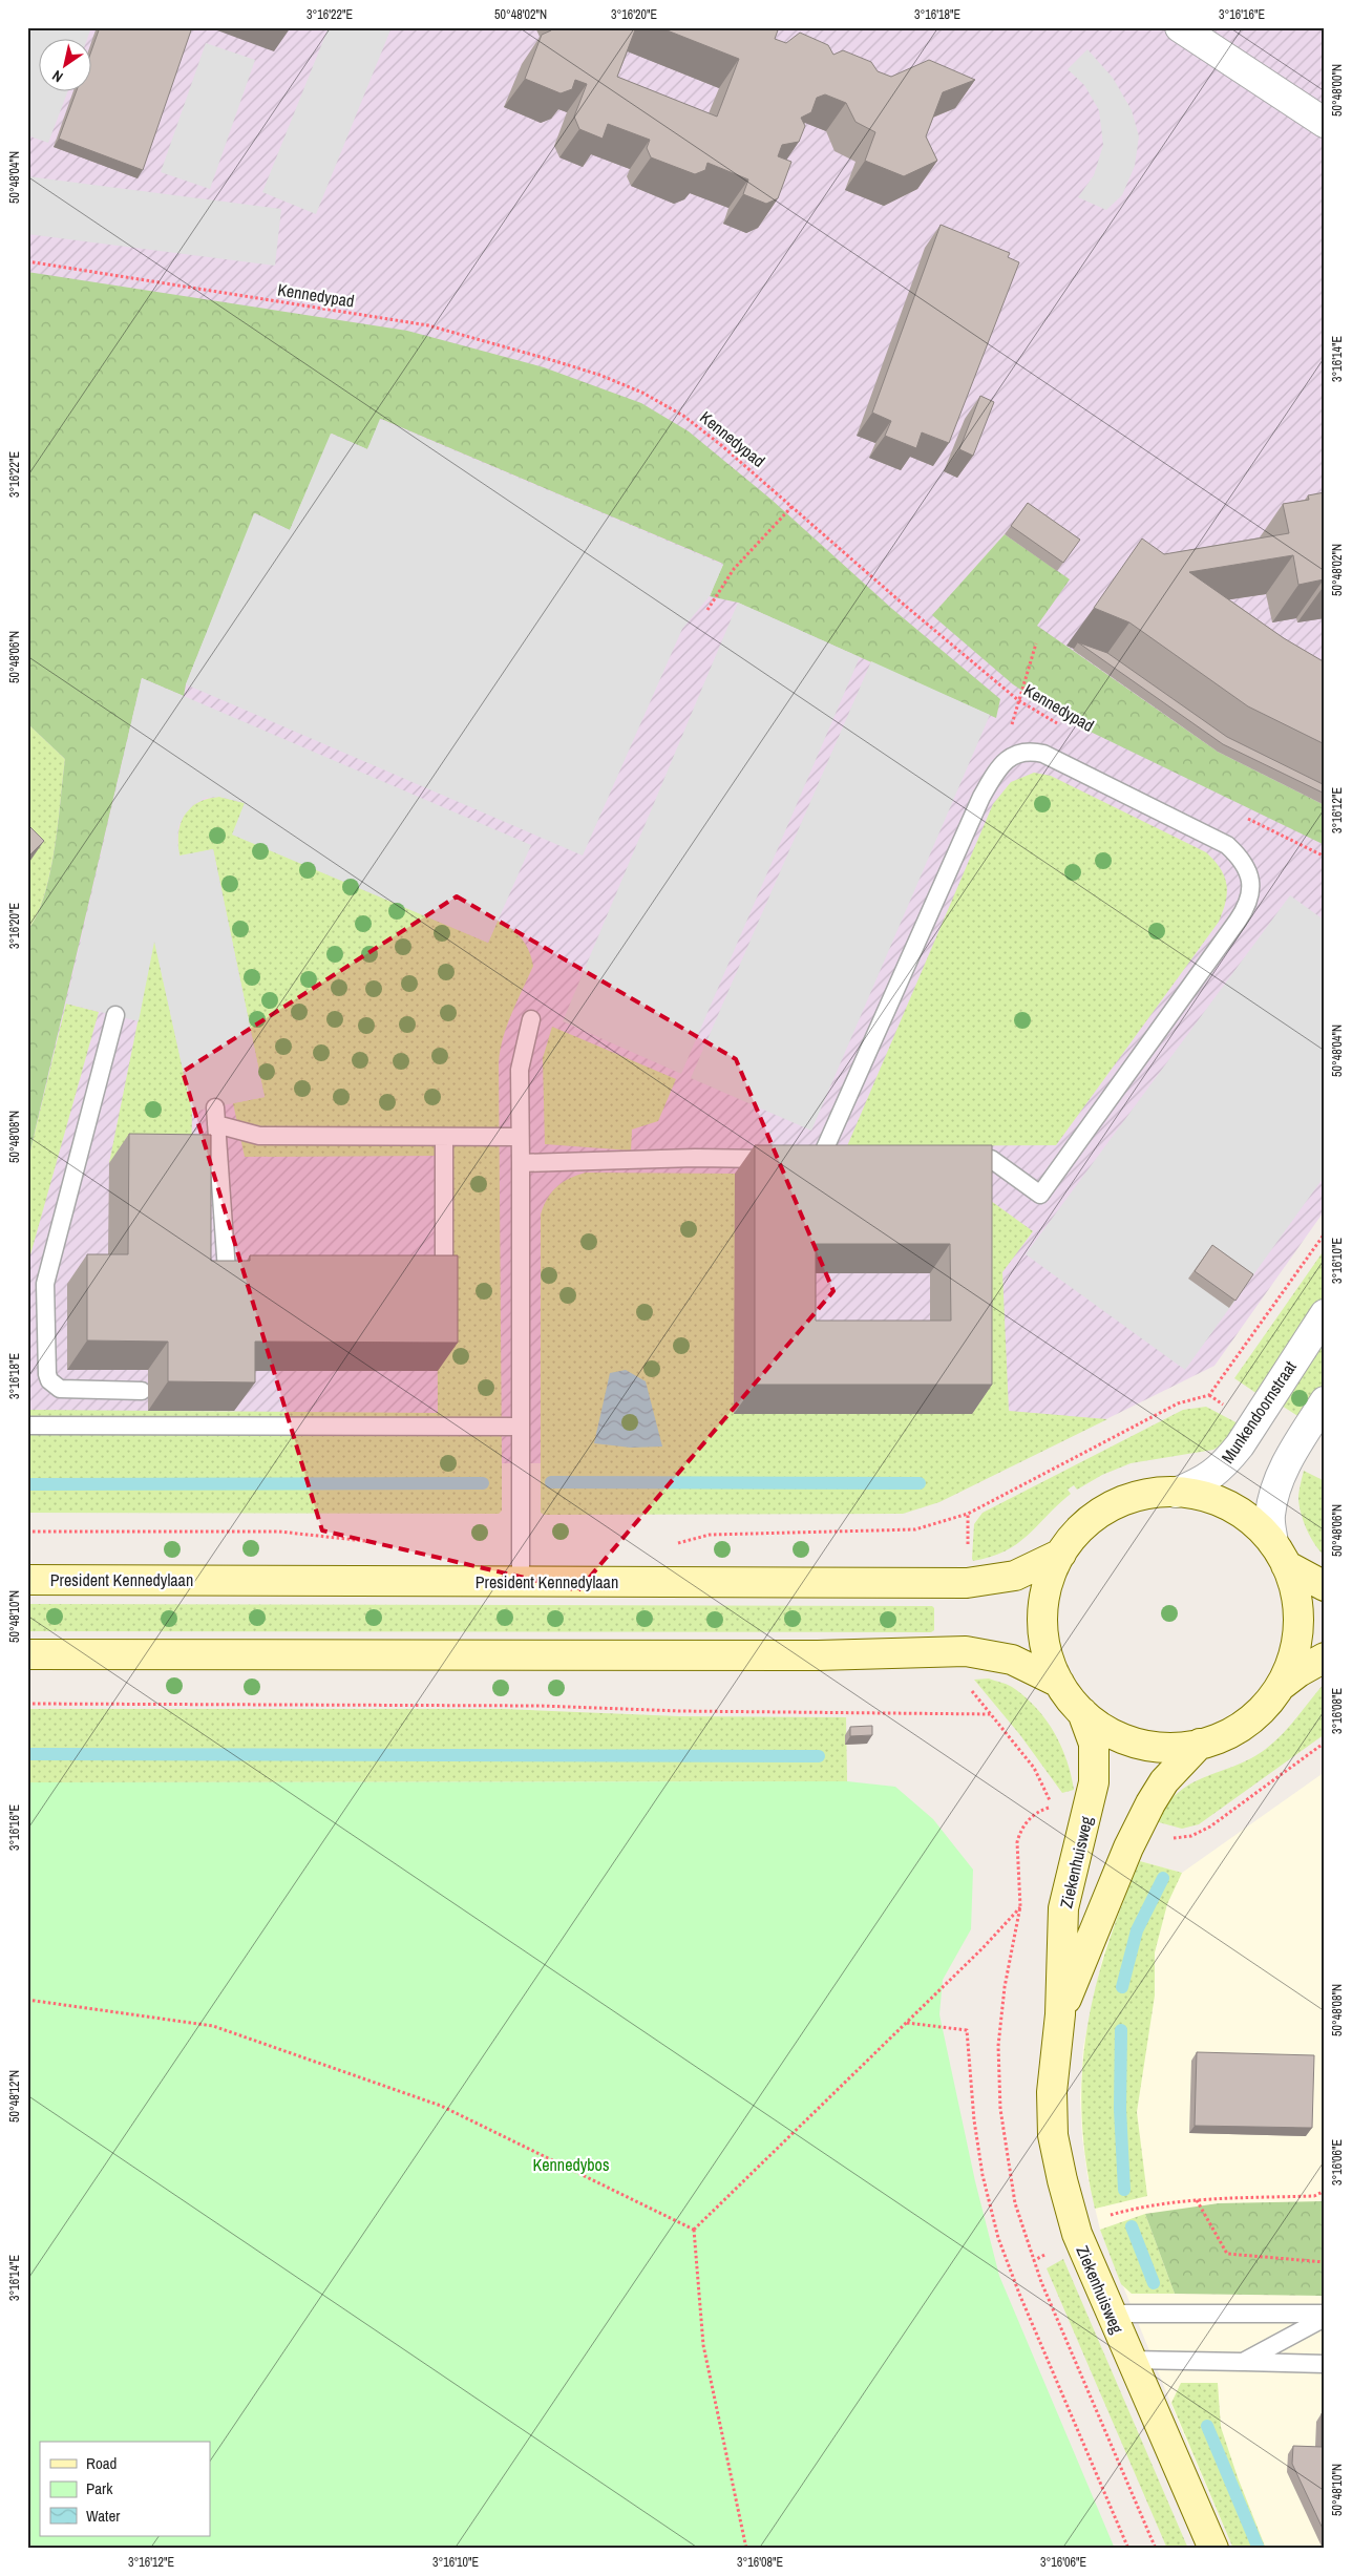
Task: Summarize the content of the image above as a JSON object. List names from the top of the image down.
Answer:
{
  "streets": {
    "main road": ["President Kennedylaan", "Ziekenhuisweg"],
    "street": ["Munkendoornstraat"],
    "path": ["Kennedypad"]
  },
  "crossings": [
    ["Munkendoornstraat", "President Kennedylaan"],
    ["President Kennedylaan", "Ziekenhuisweg"]
  ],
  "parks": ["Kennedybos"],
  "legend": ["Road", "Park", "Water"],
  "north": "bottom left",
  "coordinates": [
    "3°16'22\"E",
    "50°48'02\"N",
    "3°16'20\"E",
    "3°16'18\"E",
    "3°16'16\"E",
    "50°48'00\"N",
    "50°48'04\"N",
    "3°16'14\"E",
    "50°48'06\"N",
    "3°16'12\"E",
    "50°48'08\"N",
    "3°16'10\"E",
    "50°48'10\"N",
    "3°16'08\"E",
    "50°48'12\"N",
    "3°16'06\"E"
  ]
}
